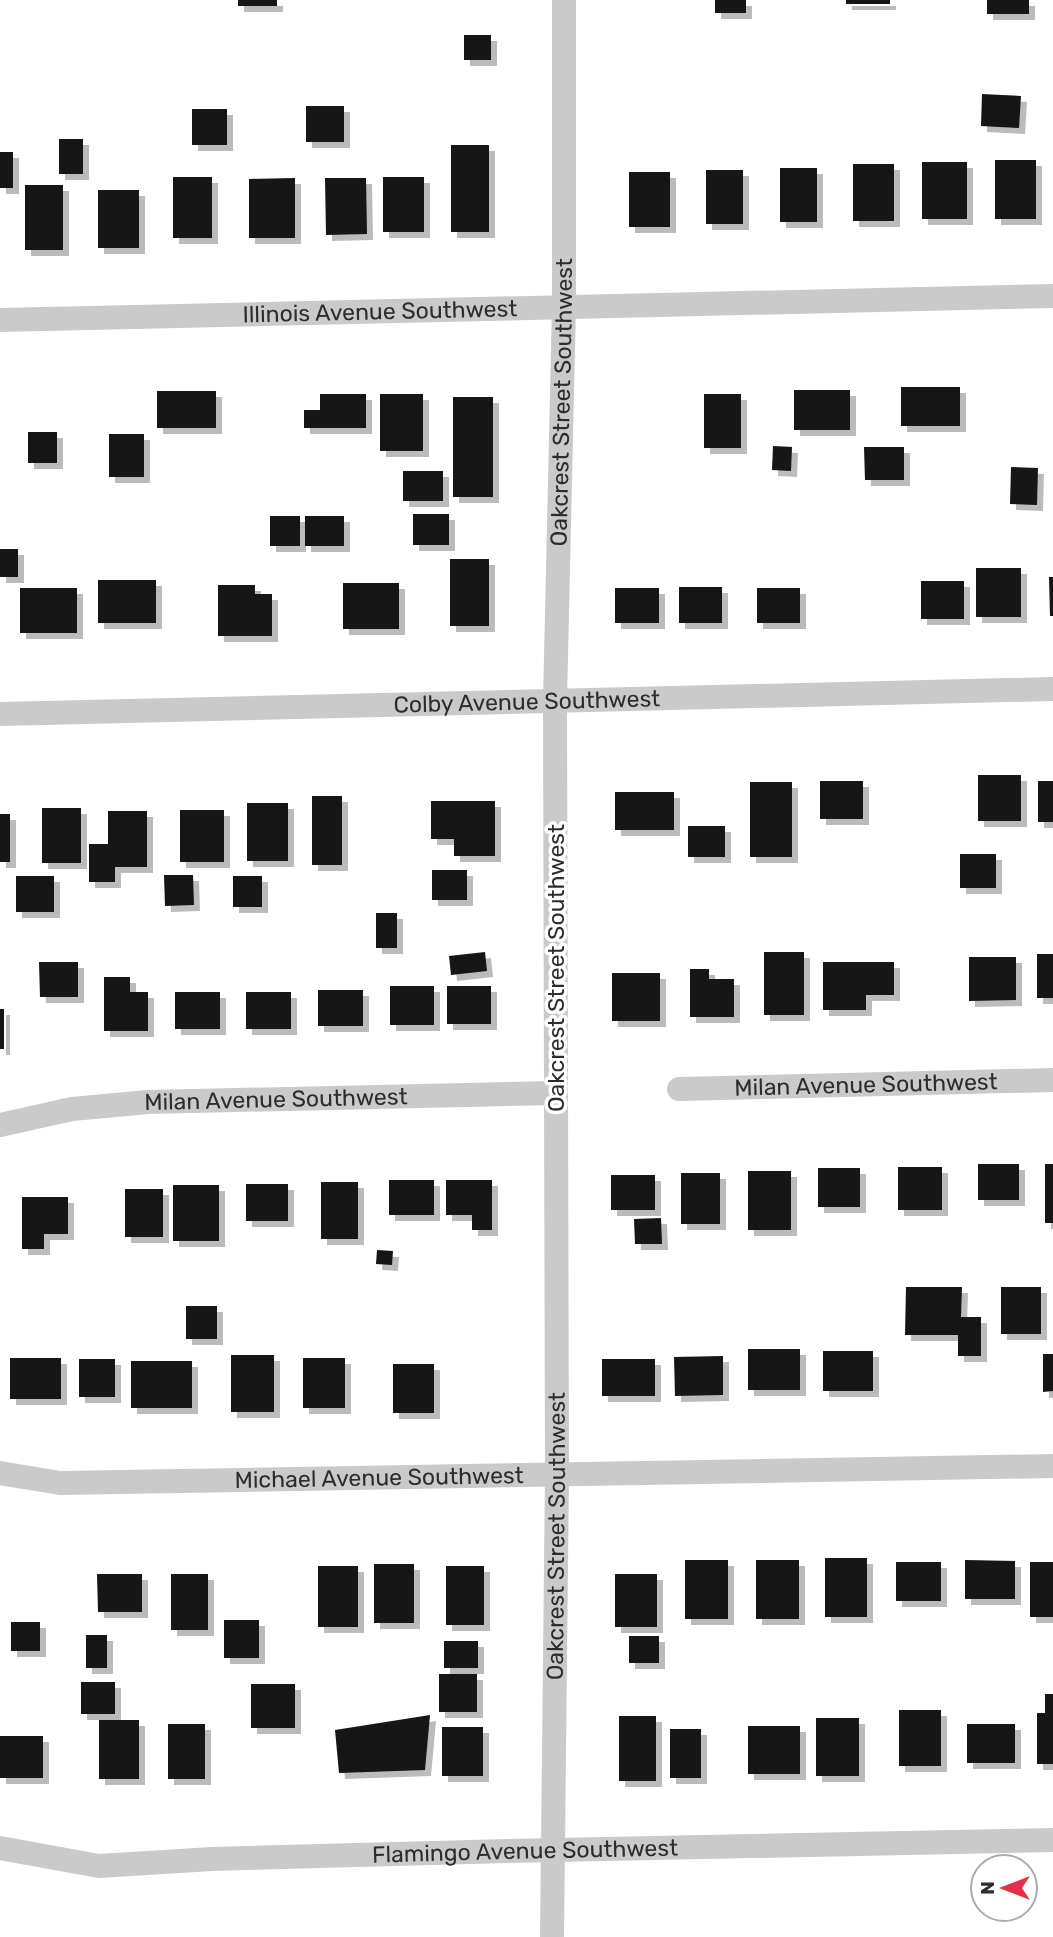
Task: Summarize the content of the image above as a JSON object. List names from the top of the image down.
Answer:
{
  "streets": {
    "street": [
      "Illinois Avenue Southwest",
      "Oakcrest Street Southwest",
      "Colby Avenue Southwest",
      "Milan Avenue Southwest",
      "Michael Avenue Southwest",
      "Flamingo Avenue Southwest"
    ]
  },
  "crossings": [
    ["Illinois Avenue Southwest", "Oakcrest Street Southwest"],
    ["Oakcrest Street Southwest", "Colby Avenue Southwest"],
    ["Oakcrest Street Southwest", "Milan Avenue Southwest"],
    ["Oakcrest Street Southwest", "Michael Avenue Southwest"],
    ["Oakcrest Street Southwest", "Flamingo Avenue Southwest"]
  ],
  "north": "left"
}
